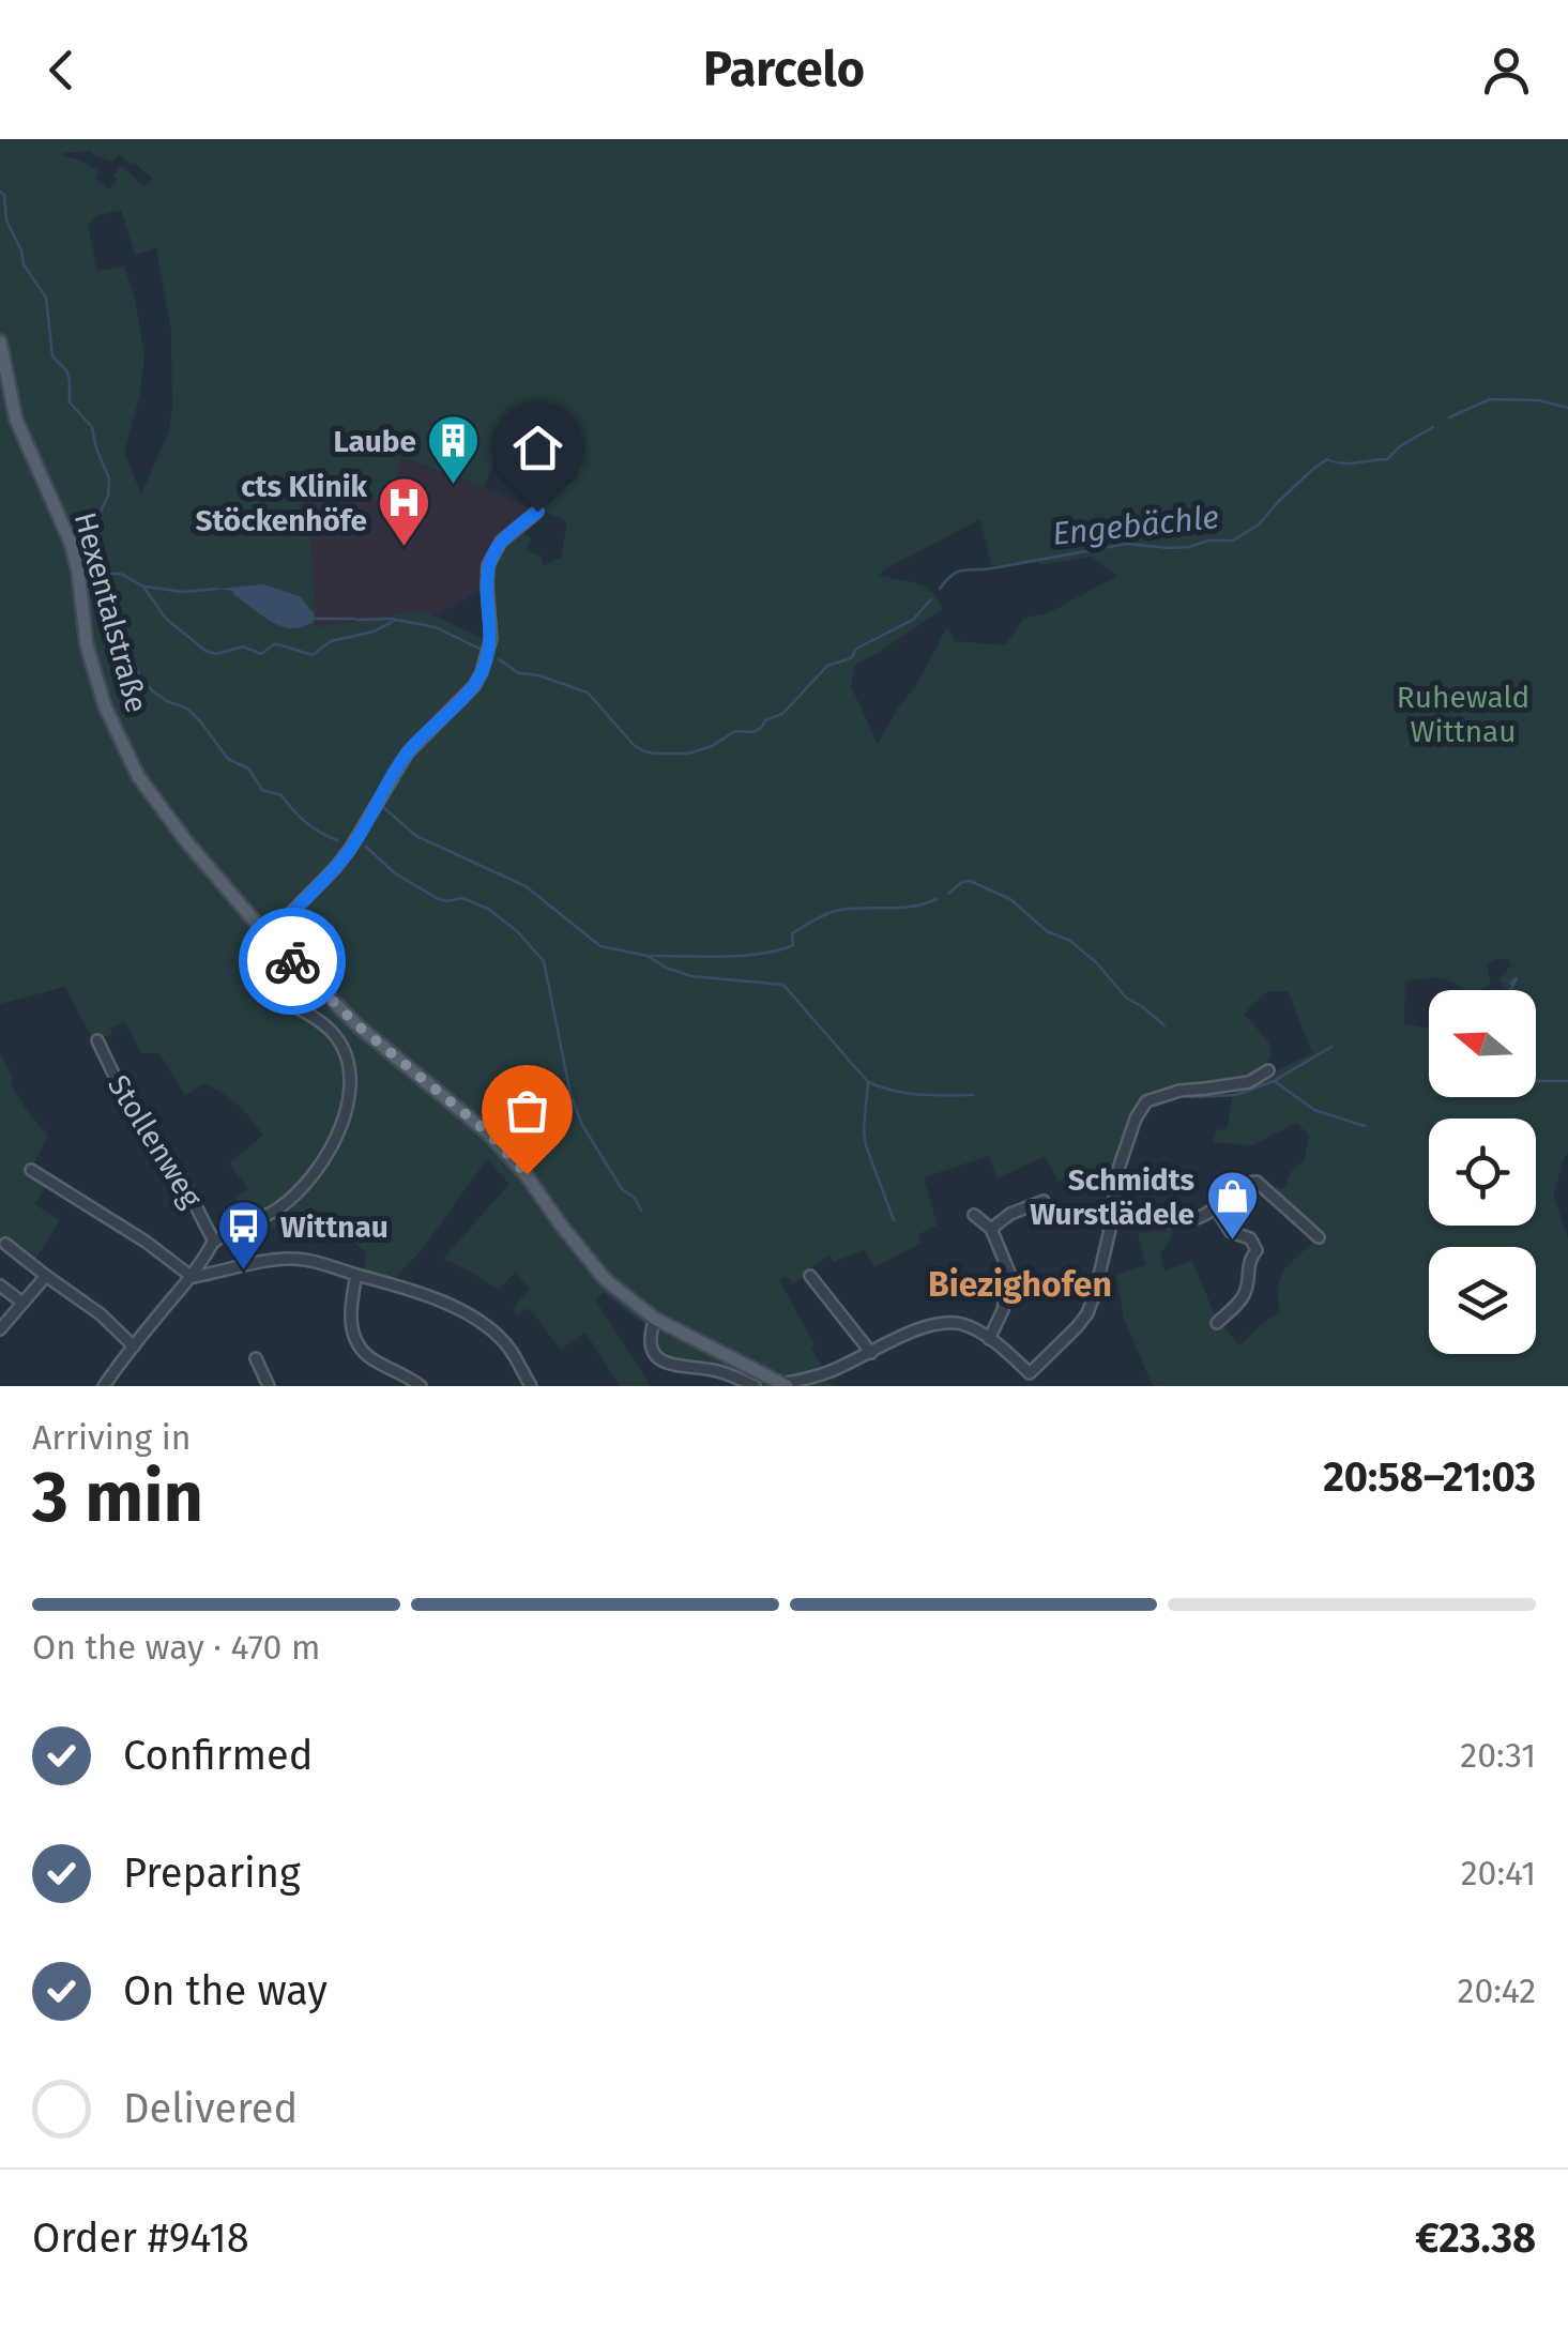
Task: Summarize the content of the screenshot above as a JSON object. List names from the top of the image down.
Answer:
{
  "streets": {
    "main road": ["Hexentalstraße"],
    "street": ["Stollenweg"]
  },
  "districts": ["Biezighofen"],
  "water": ["Engebächle"],
  "parks": ["Ruhewald Wittnau"],
  "places": {
    "building": ["Laube"],
    "hospital": ["cts Klinik Stöckenhöfe"],
    "shop": ["Schmidts Wurstlädele"],
    "bus stop": ["Wittnau"]
  },
  "north": "left",
  "page": {
    "header": "Parcelo",
    "heading": ["3 min", "Arriving in", "20:58–21:03"],
    "panel": ["Order #9418", "€23.38"],
    "bar": "On the way · 470 m",
    "list": [
      ["Confirmed", "20:31"],
      ["Preparing", "20:41"],
      ["On the way", "20:42"],
      "Delivered"
    ]
  }
}
